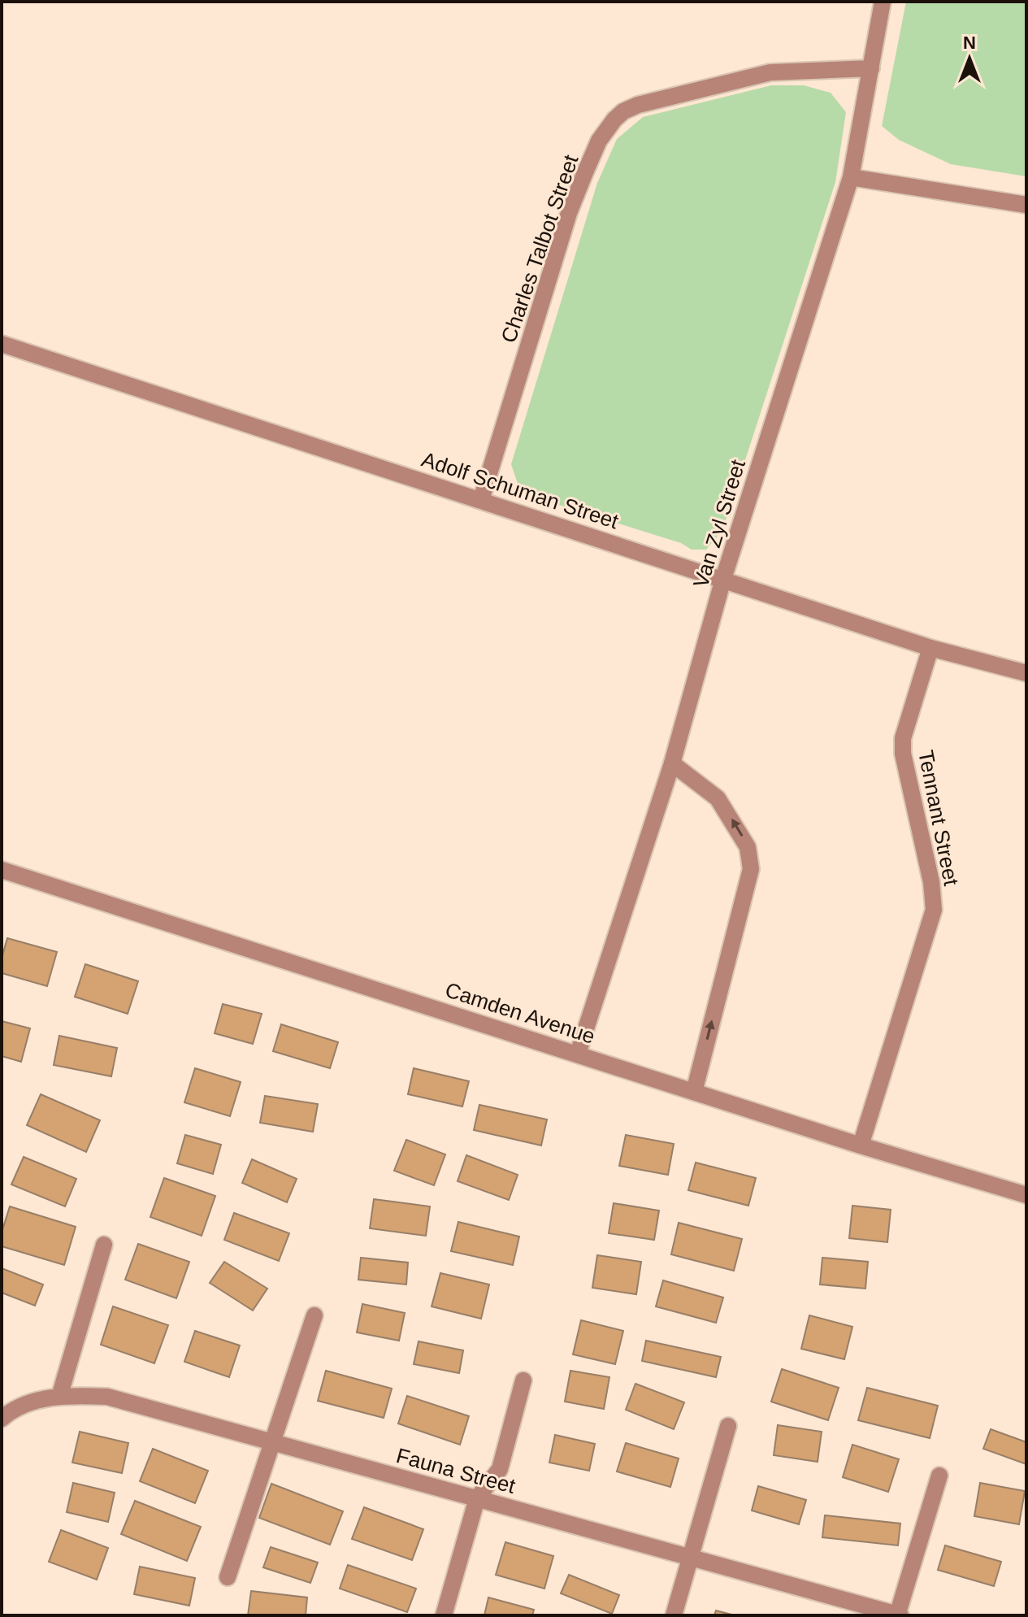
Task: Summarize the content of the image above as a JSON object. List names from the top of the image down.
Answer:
{
  "streets": {
    "street": [
      "Charles Talbot Street",
      "Adolf Schuman Street",
      "Van Zyl Street",
      "Tennant Street",
      "Camden Avenue",
      "Fauna Street"
    ]
  },
  "crossings": [
    ["Charles Talbot Street", "Adolf Schuman Street"],
    ["Charles Talbot Street", "Van Zyl Street"],
    ["Adolf Schuman Street", "Van Zyl Street"],
    ["Adolf Schuman Street", "Tennant Street"],
    ["Van Zyl Street", "Camden Avenue"],
    ["Tennant Street", "Camden Avenue"]
  ],
  "north": "top"
}
